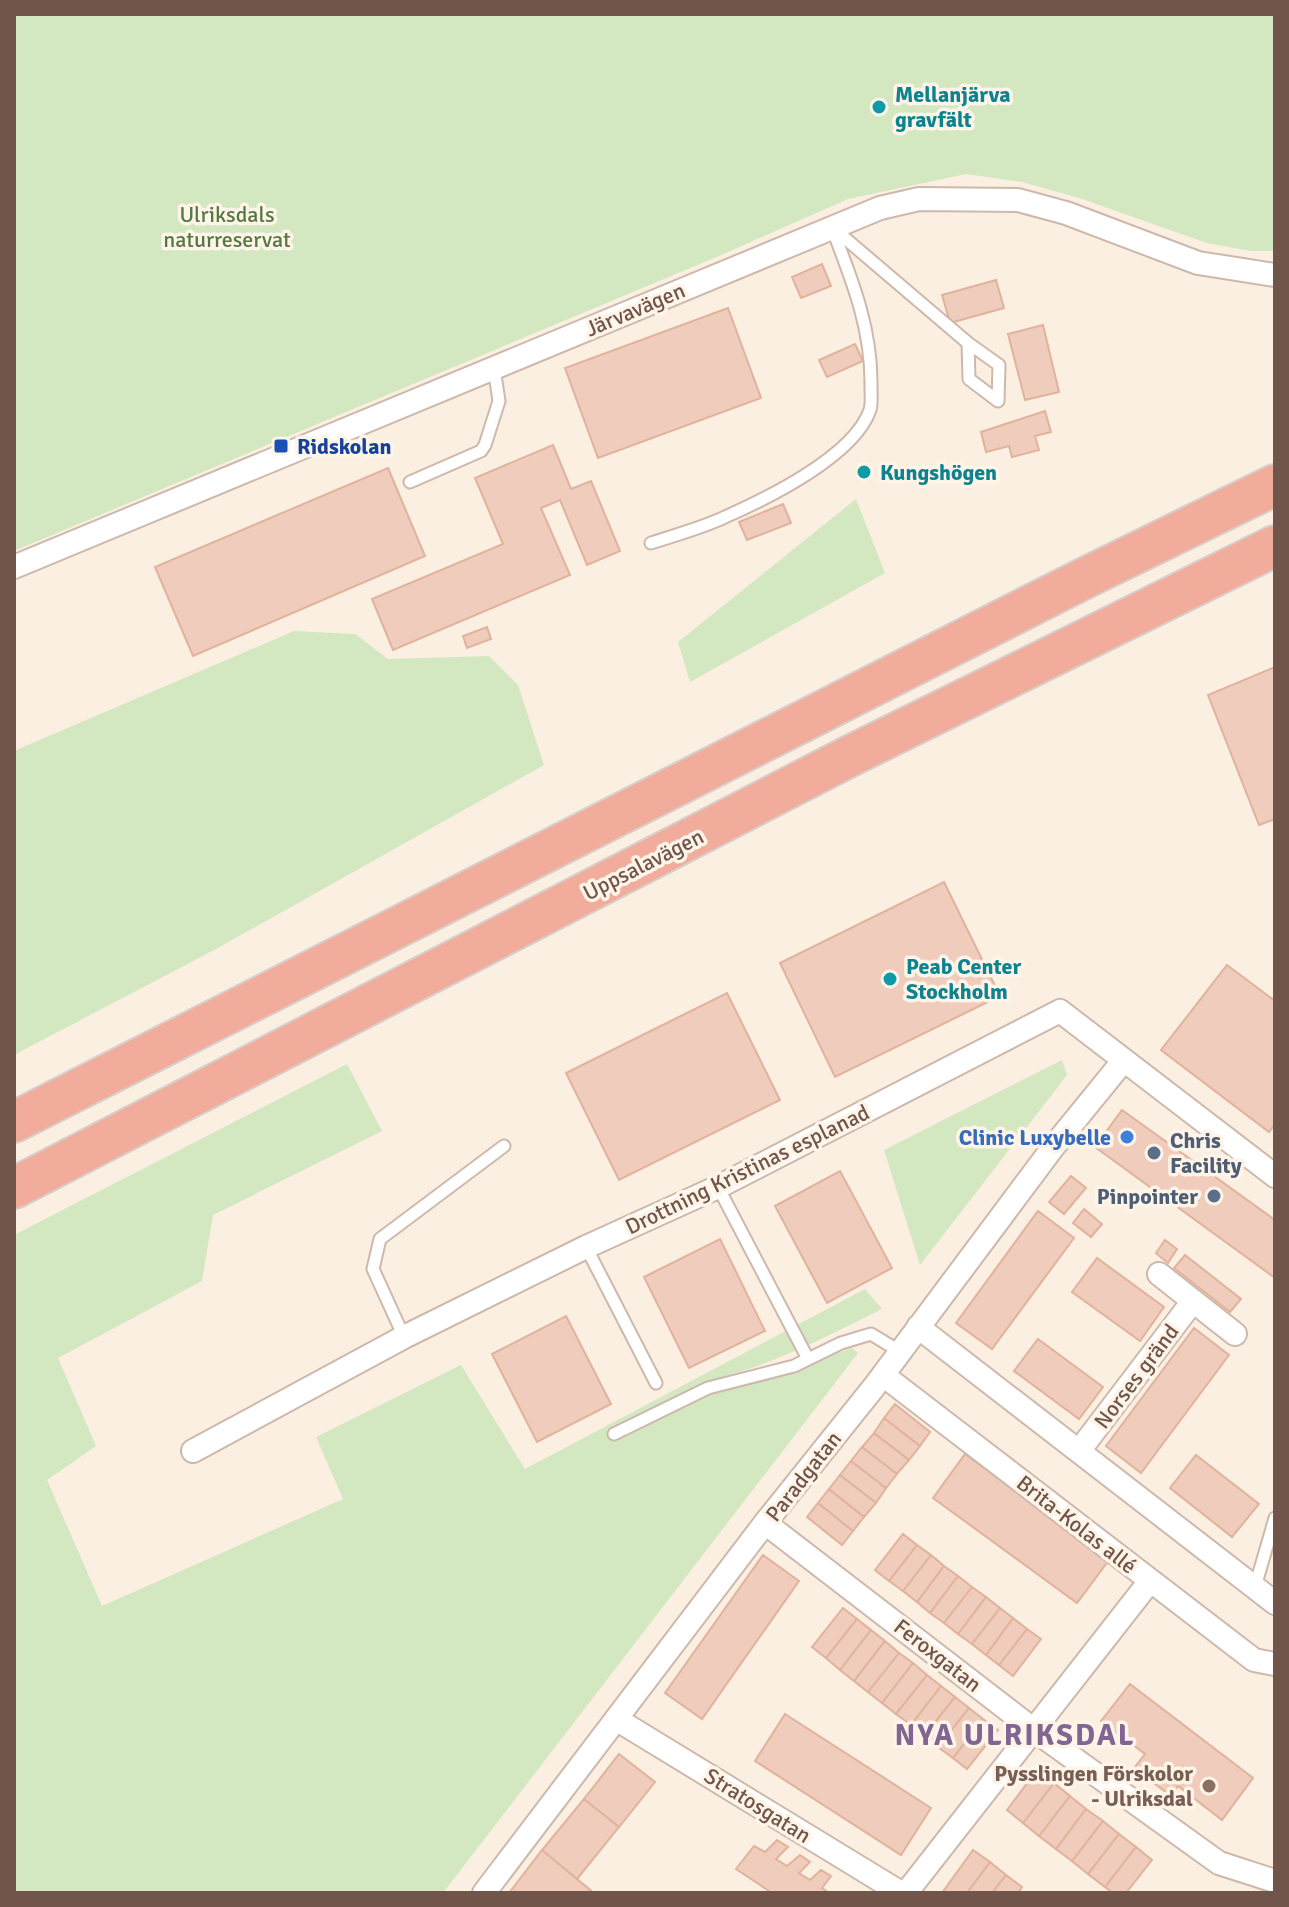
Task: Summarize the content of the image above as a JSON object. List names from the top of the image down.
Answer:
{
  "streets": {
    "highway": ["Uppsalavägen"],
    "street": [
      "Järvavägen",
      "Drottning Kristinas esplanad",
      "Norses gränd",
      "Paradgatan",
      "Brita-Kolas allé",
      "Feroxgatan",
      "Stratosgatan"
    ]
  },
  "crossings": [
    ["Drottning Kristinas esplanad", "Paradgatan"],
    ["Paradgatan", "Brita-Kolas allé"],
    ["Paradgatan", "Feroxgatan"],
    ["Paradgatan", "Stratosgatan"]
  ],
  "districts": ["NYA ULRIKSDAL"],
  "parks": ["Ulriksdals naturreservat"],
  "places": {
    "other": [
      "Mellanjärva gravfält",
      "Kungshögen",
      "Peab Center Stockholm",
      "Clinic Luxybelle",
      "Chris Facility",
      "Pinpointer",
      "Pysslingen Förskolor - Ulriksdal"
    ],
    "transit": ["Ridskolan"]
  }
}
